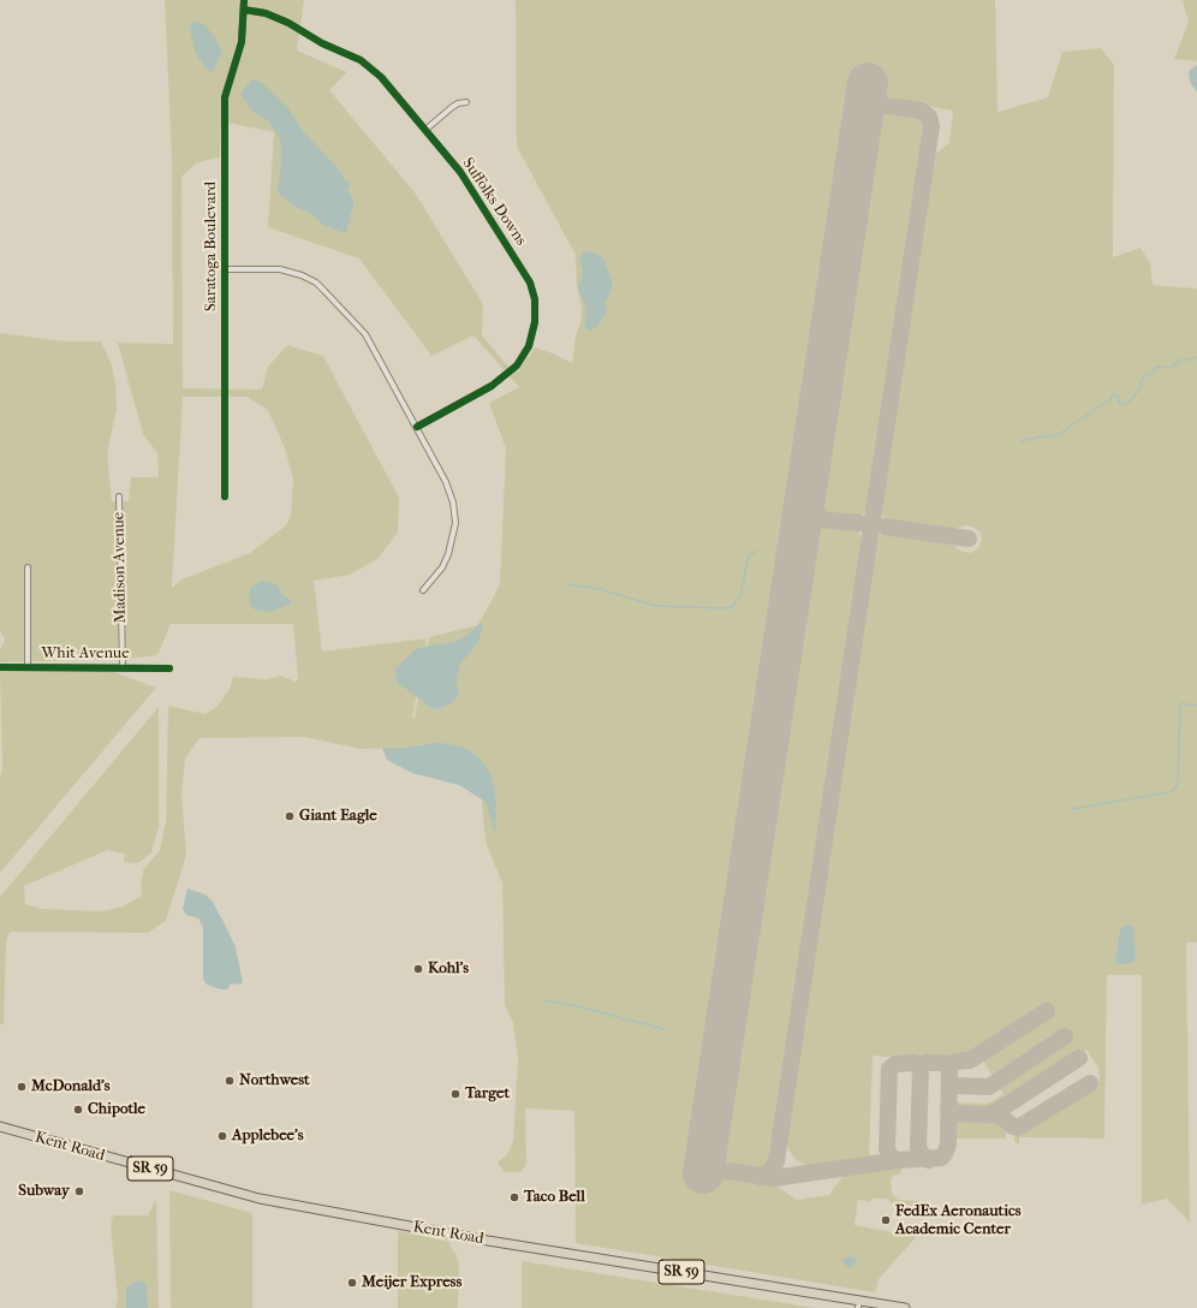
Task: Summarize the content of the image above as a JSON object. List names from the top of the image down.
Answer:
{
  "streets": {
    "main road": ["Kent Road", "SR 59"],
    "street": [
      "Suffolks Downs",
      "Saratoga Boulevard",
      "Madison Avenue",
      "Whit Avenue"
    ]
  },
  "crossings": [
    ["Suffolks Downs", "Saratoga Boulevard"],
    ["Madison Avenue", "Whit Avenue"]
  ],
  "places": [
    "Giant Eagle",
    "Kohl's",
    "Northwest",
    "McDonald's",
    "Target",
    "Chipotle",
    "Applebee's",
    "Subway",
    "Taco Bell",
    "FedEx Aeronautics Academic Center",
    "Meijer Express"
  ]
}
